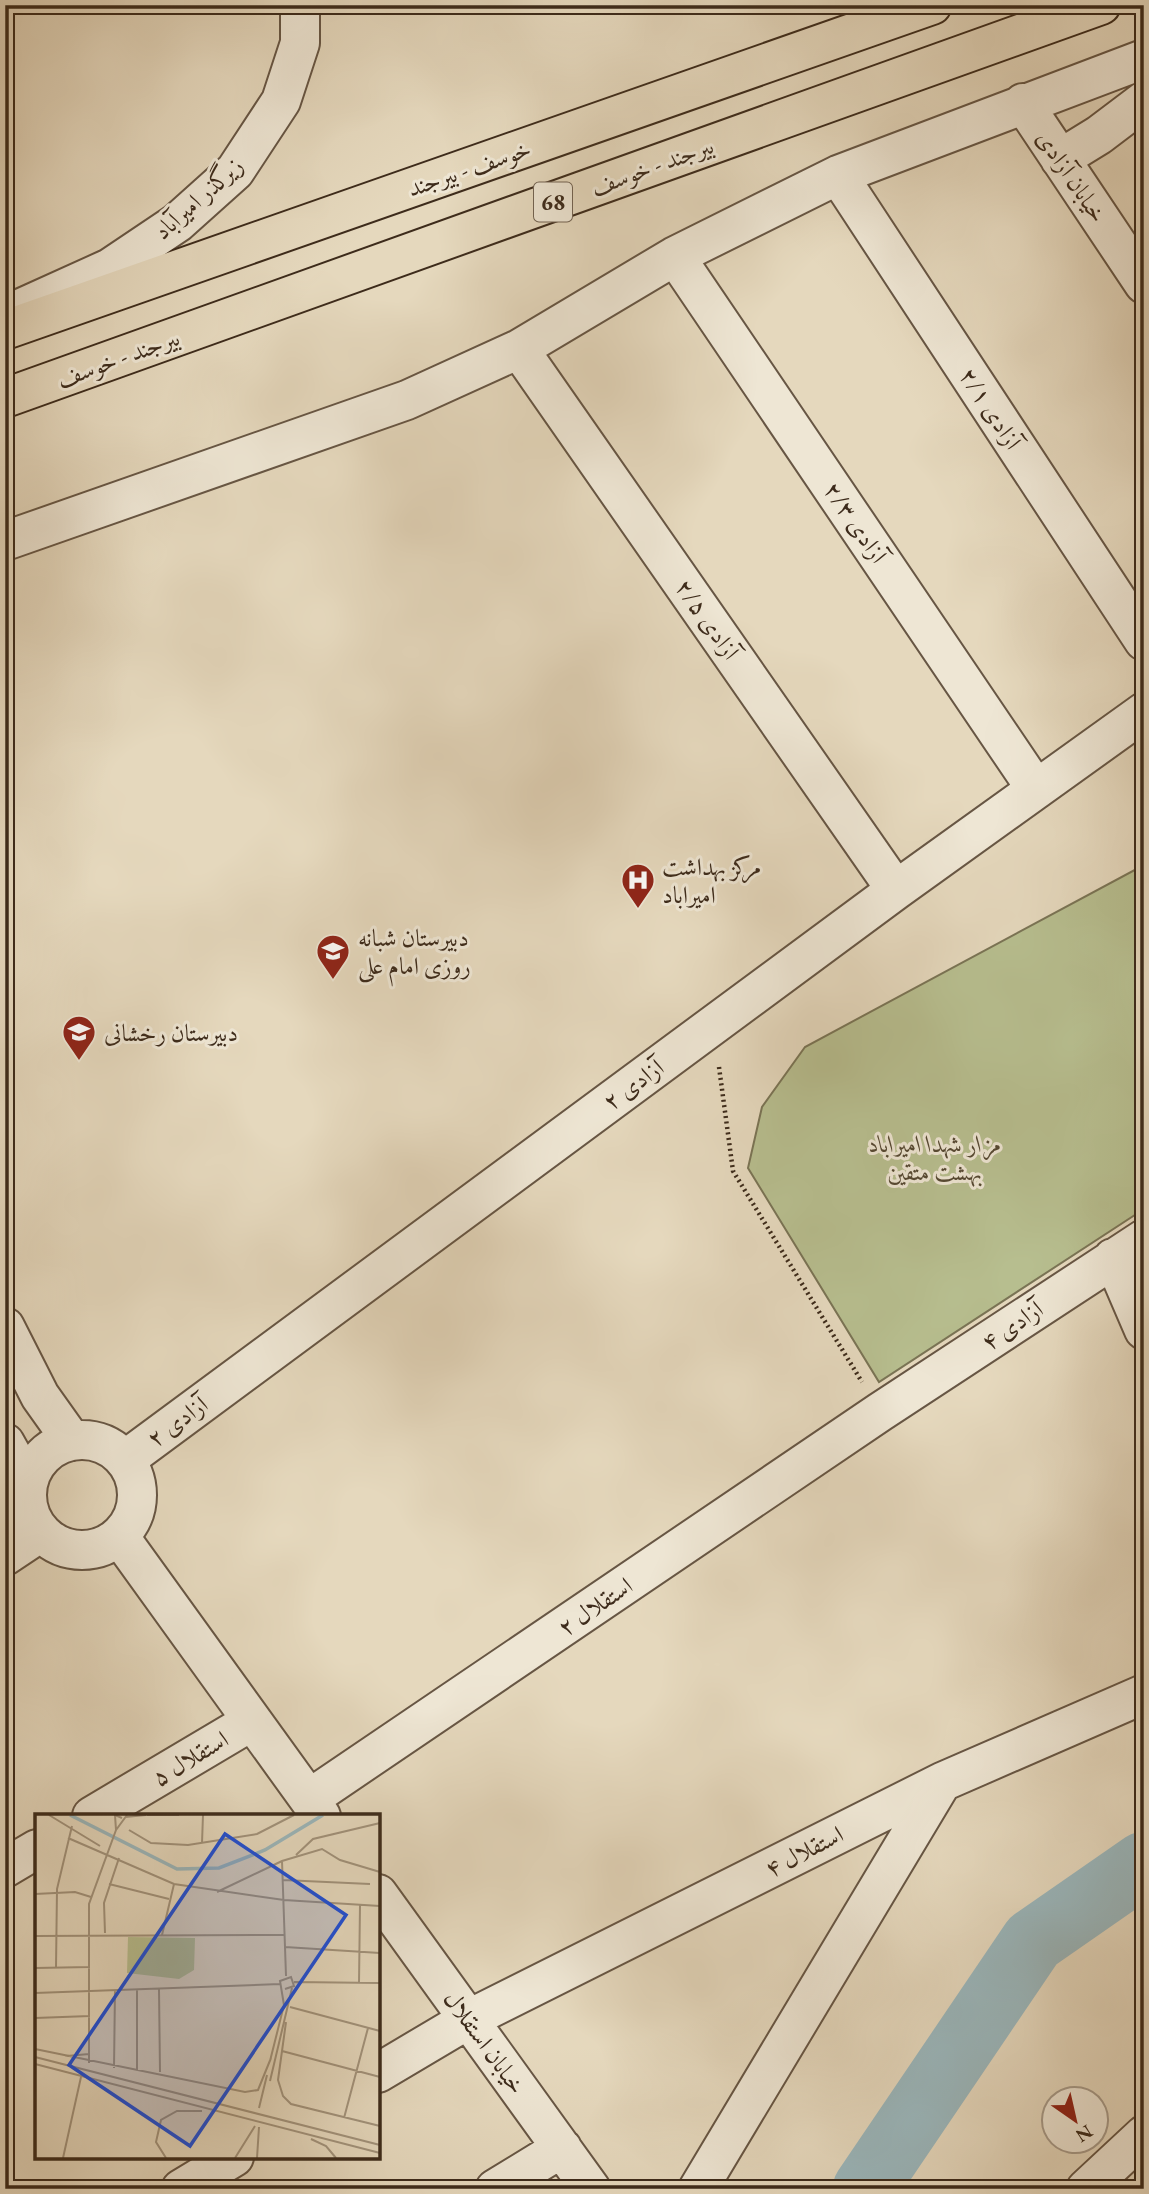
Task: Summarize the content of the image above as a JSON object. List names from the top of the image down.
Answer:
{
  "streets": {
    "highway": ["بیرجند - خوسف", "خوسف - بیرجند", "68"],
    "street": [
      "خیابان آزادی",
      "زیرگذر امیرآباد",
      "آزادی ۲/۱",
      "آزادی ۲/۳",
      "آزادی ۲/۵",
      "آزادی ۲",
      "آزادی ۴",
      "استقلال ۲",
      "استقلال ۵",
      "استقلال ۴",
      "خیابان استقلال"
    ]
  },
  "crossings": [
    ["آزادی ۲/۳", "آزادی ۲"],
    ["آزادی ۲/۵", "آزادی ۲"],
    ["آزادی ۴", "استقلال ۲"],
    ["استقلال ۴", "خیابان استقلال"]
  ],
  "parks": ["مزار شهدا امیراباد بهشت متقین"],
  "places": {
    "hospital": ["مرکز بهداشت امیراباد"],
    "school or university": ["دبیرستان شبانه روزی امام علی", "دبیرستان رخشانی"]
  },
  "north": "bottom right"
}
